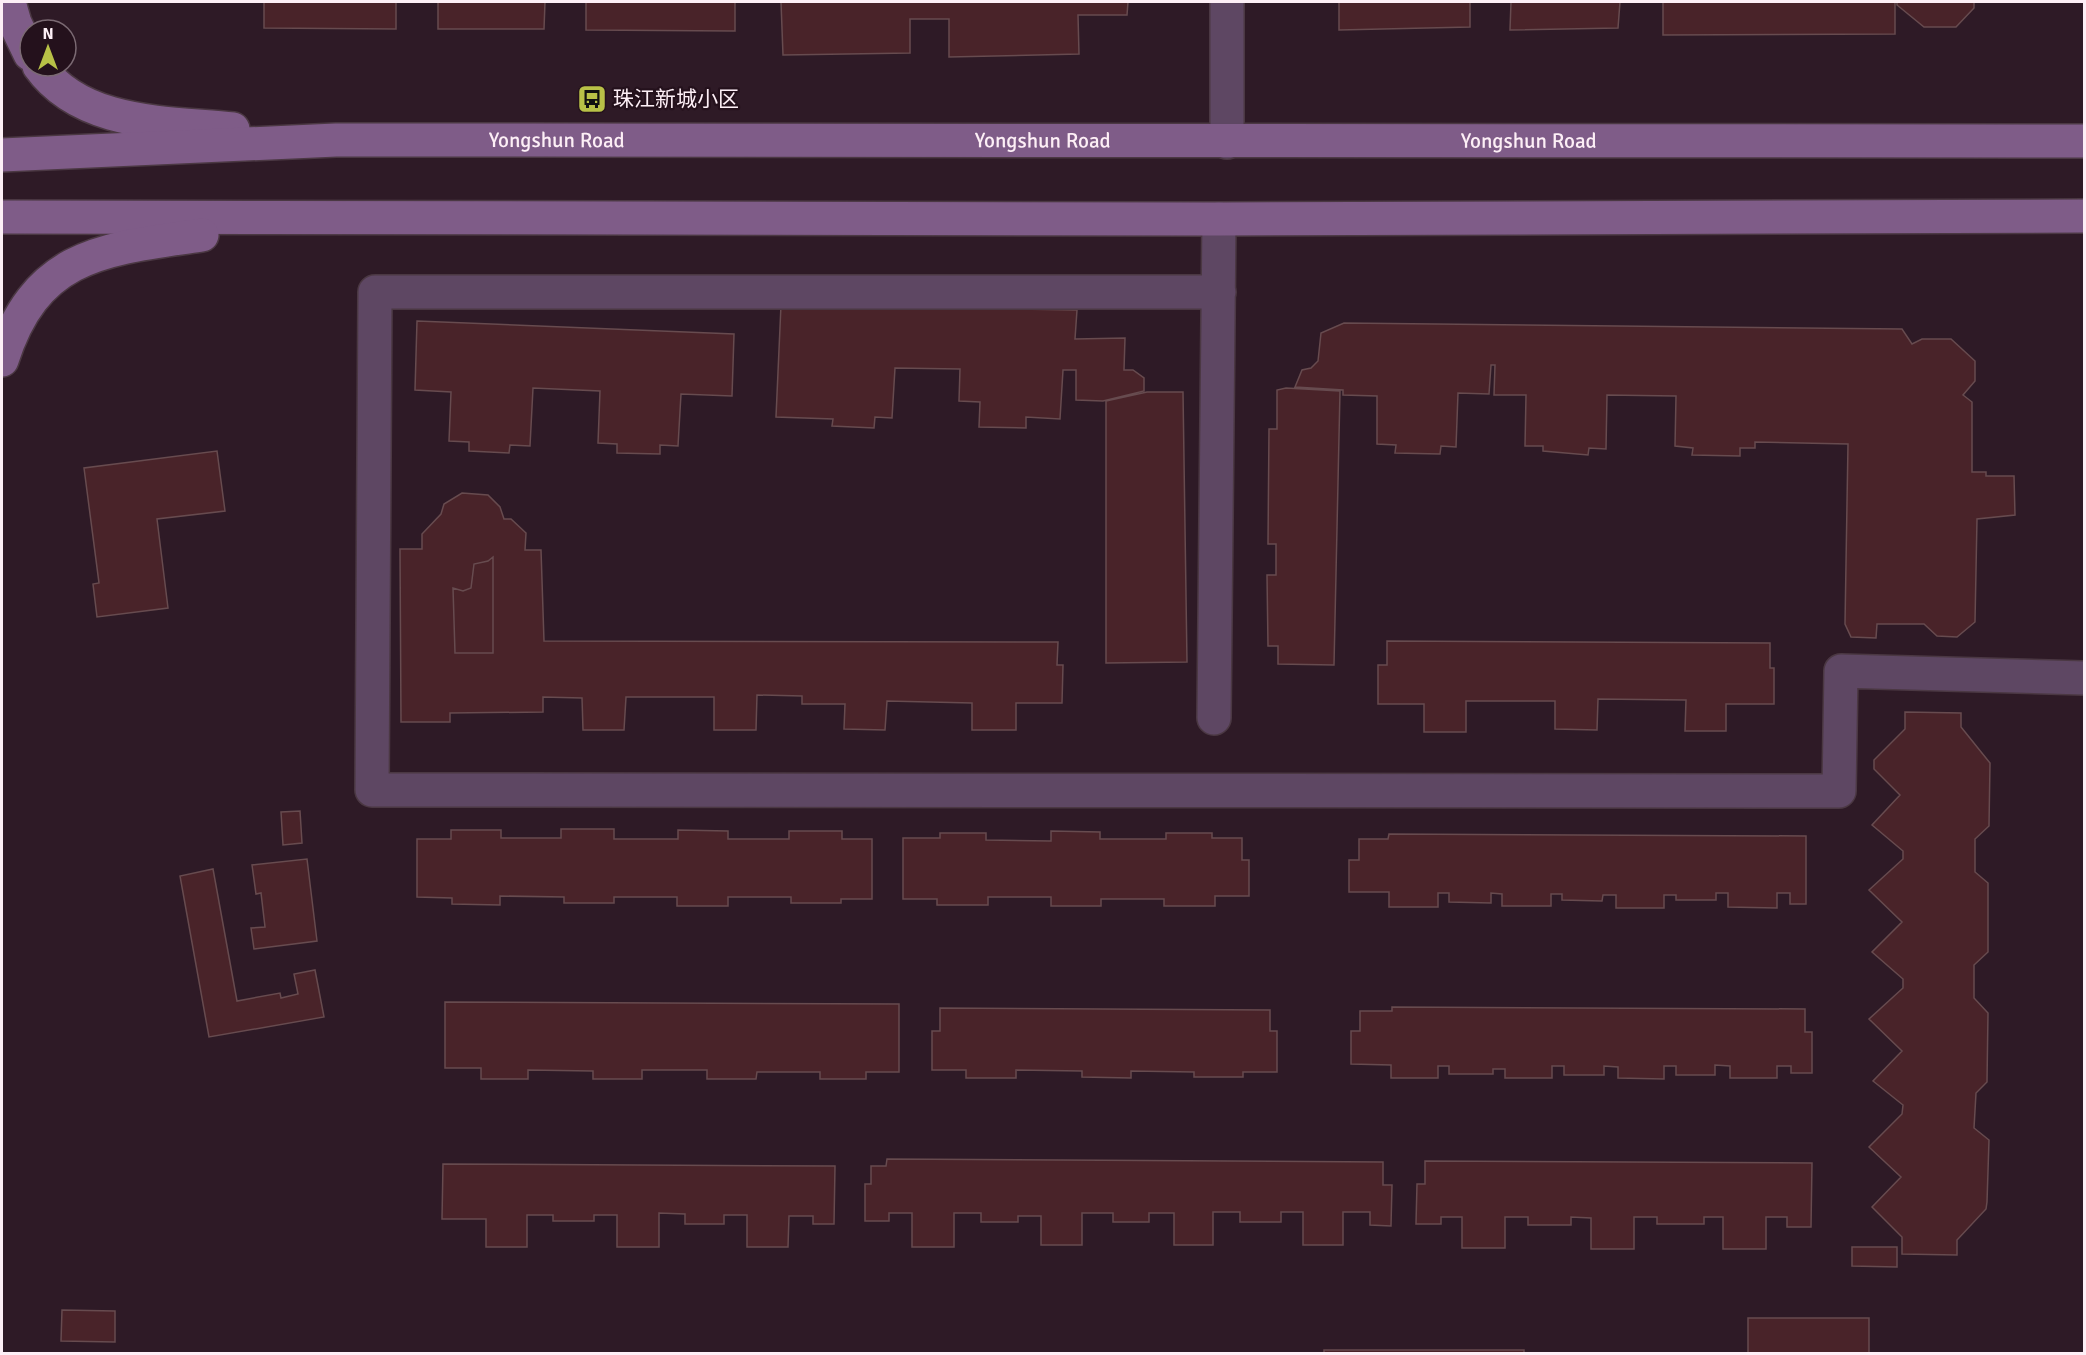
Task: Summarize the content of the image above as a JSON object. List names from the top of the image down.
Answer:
{
  "streets": {
    "main road": ["Yongshun Road"]
  },
  "places": {
    "bus stop": ["珠江新城小区"]
  },
  "north": "top"
}
